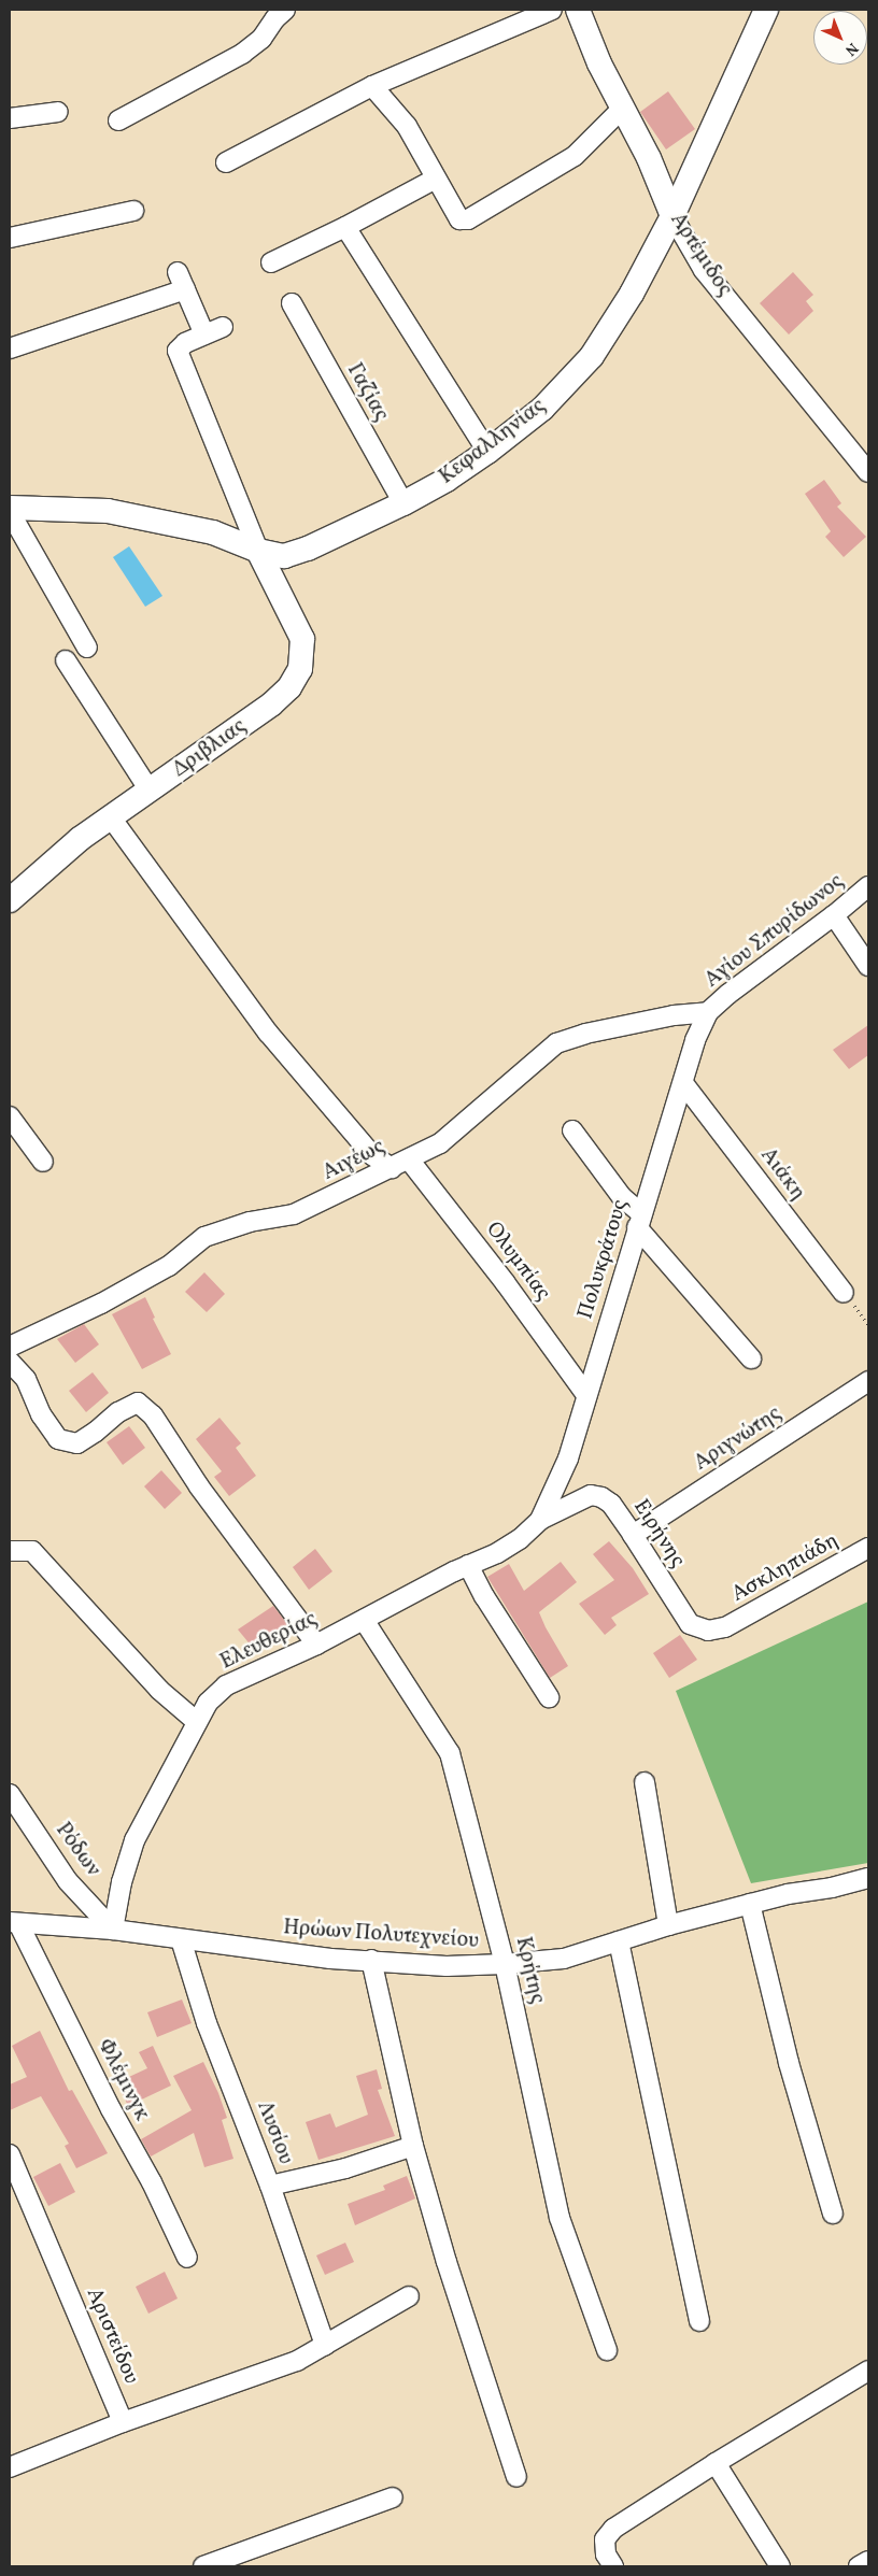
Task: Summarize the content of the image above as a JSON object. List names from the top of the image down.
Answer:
{
  "streets": {
    "street": [
      "Αρτέμιδος",
      "Γαζίας",
      "Κεφαλληνίας",
      "Δριβλιας",
      "Αγίου Σπυρίδωνος",
      "Αιγέως",
      "Αιάκη",
      "Πολυκράτους",
      "Ολυμπίας",
      "Αριγνώτης",
      "Ειρήνης",
      "Ασκληπιάδη",
      "Ελευθερίας",
      "Ρόδων",
      "Ηρώων Πολυτεχνείου",
      "Κρήτης",
      "Φλέμινγκ",
      "Λυσίου",
      "Αριστείδου"
    ]
  },
  "crossings": [
    ["Αρτέμιδος", "Κεφαλληνίας"],
    ["Γαζίας", "Κεφαλληνίας"],
    ["Κεφαλληνίας", "Δριβλιας"],
    ["Αγίου Σπυρίδωνος", "Αιγέως"],
    ["Αγίου Σπυρίδωνος", "Πολυκράτους"],
    ["Αιγέως", "Πολυκράτους"],
    ["Αιγέως", "Ολυμπίας"],
    ["Αιάκη", "Πολυκράτους"],
    ["Πολυκράτους", "Ολυμπίας"],
    ["Πολυκράτους", "Ειρήνης"],
    ["Πολυκράτους", "Ελευθερίας"],
    ["Αριγνώτης", "Ειρήνης"],
    ["Ειρήνης", "Ασκληπιάδη"],
    ["Ειρήνης", "Ελευθερίας"],
    ["Ελευθερίας", "Ρόδων"],
    ["Ελευθερίας", "Ηρώων Πολυτεχνείου"],
    ["Ελευθερίας", "Κρήτης"],
    ["Ρόδων", "Ηρώων Πολυτεχνείου"],
    ["Ηρώων Πολυτεχνείου", "Κρήτης"],
    ["Ηρώων Πολυτεχνείου", "Φλέμινγκ"],
    ["Ηρώων Πολυτεχνείου", "Λυσίου"]
  ],
  "north": "bottom right"
}
